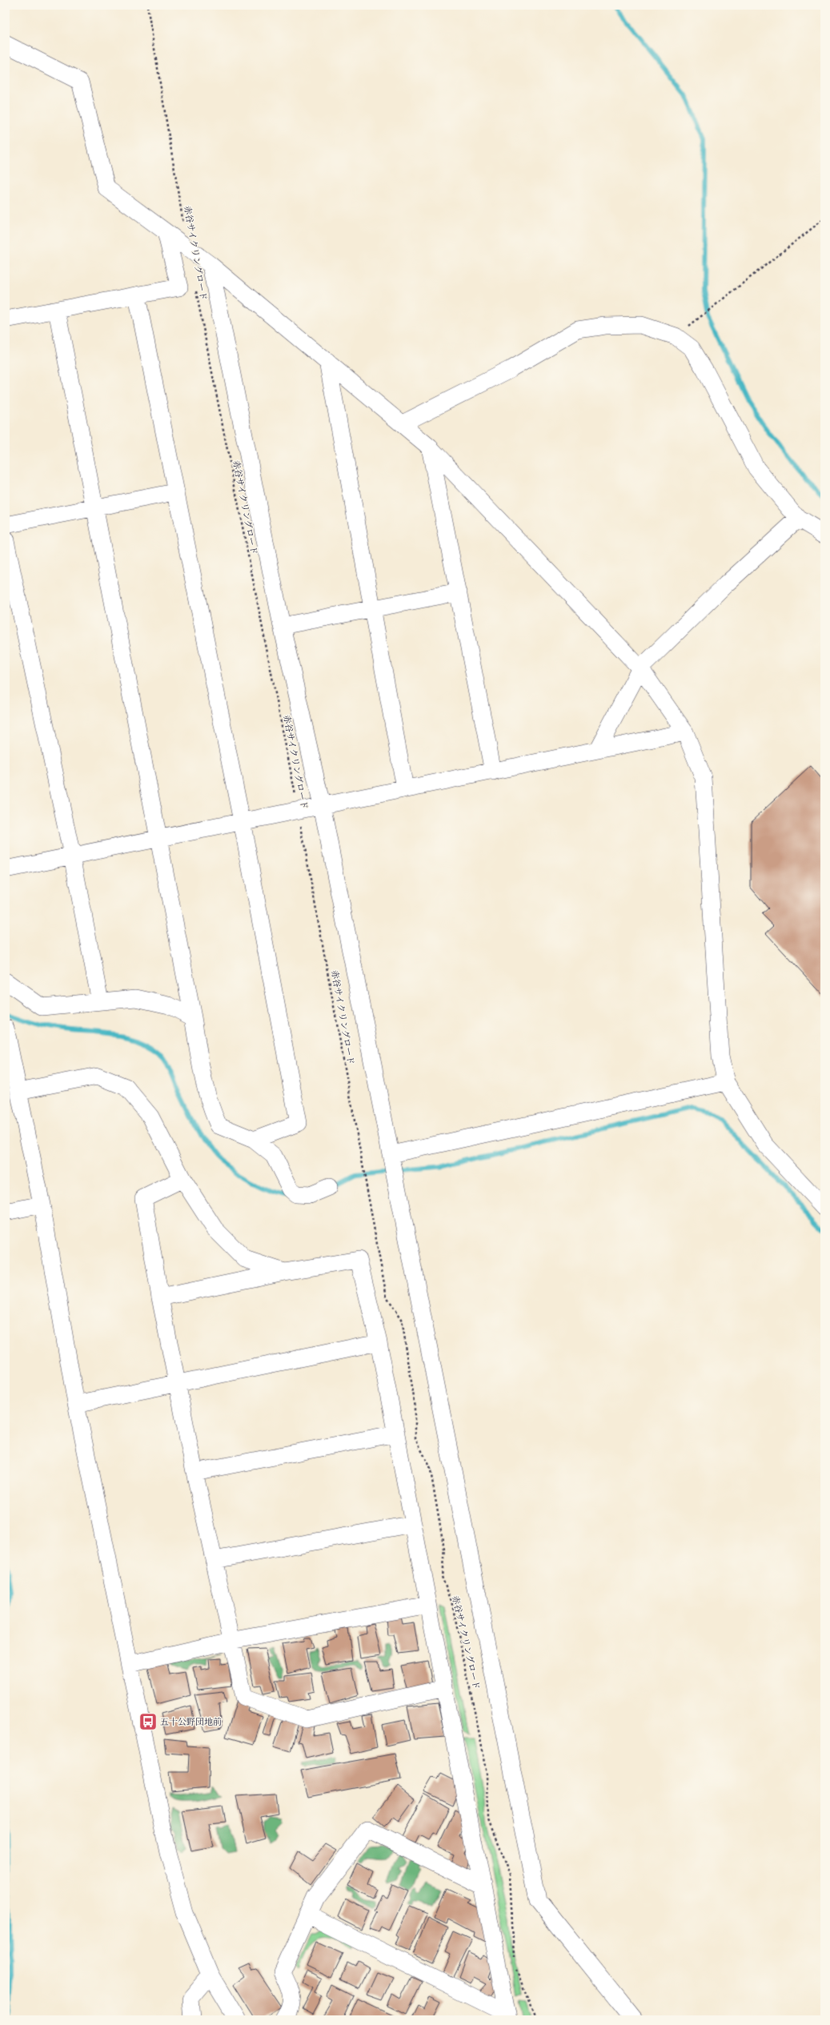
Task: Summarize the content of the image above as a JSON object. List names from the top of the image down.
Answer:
{
  "streets": {
    "path": ["赤谷サイクリングロード"]
  },
  "places": {
    "bus stop": ["五十公野団地前"]
  }
}
